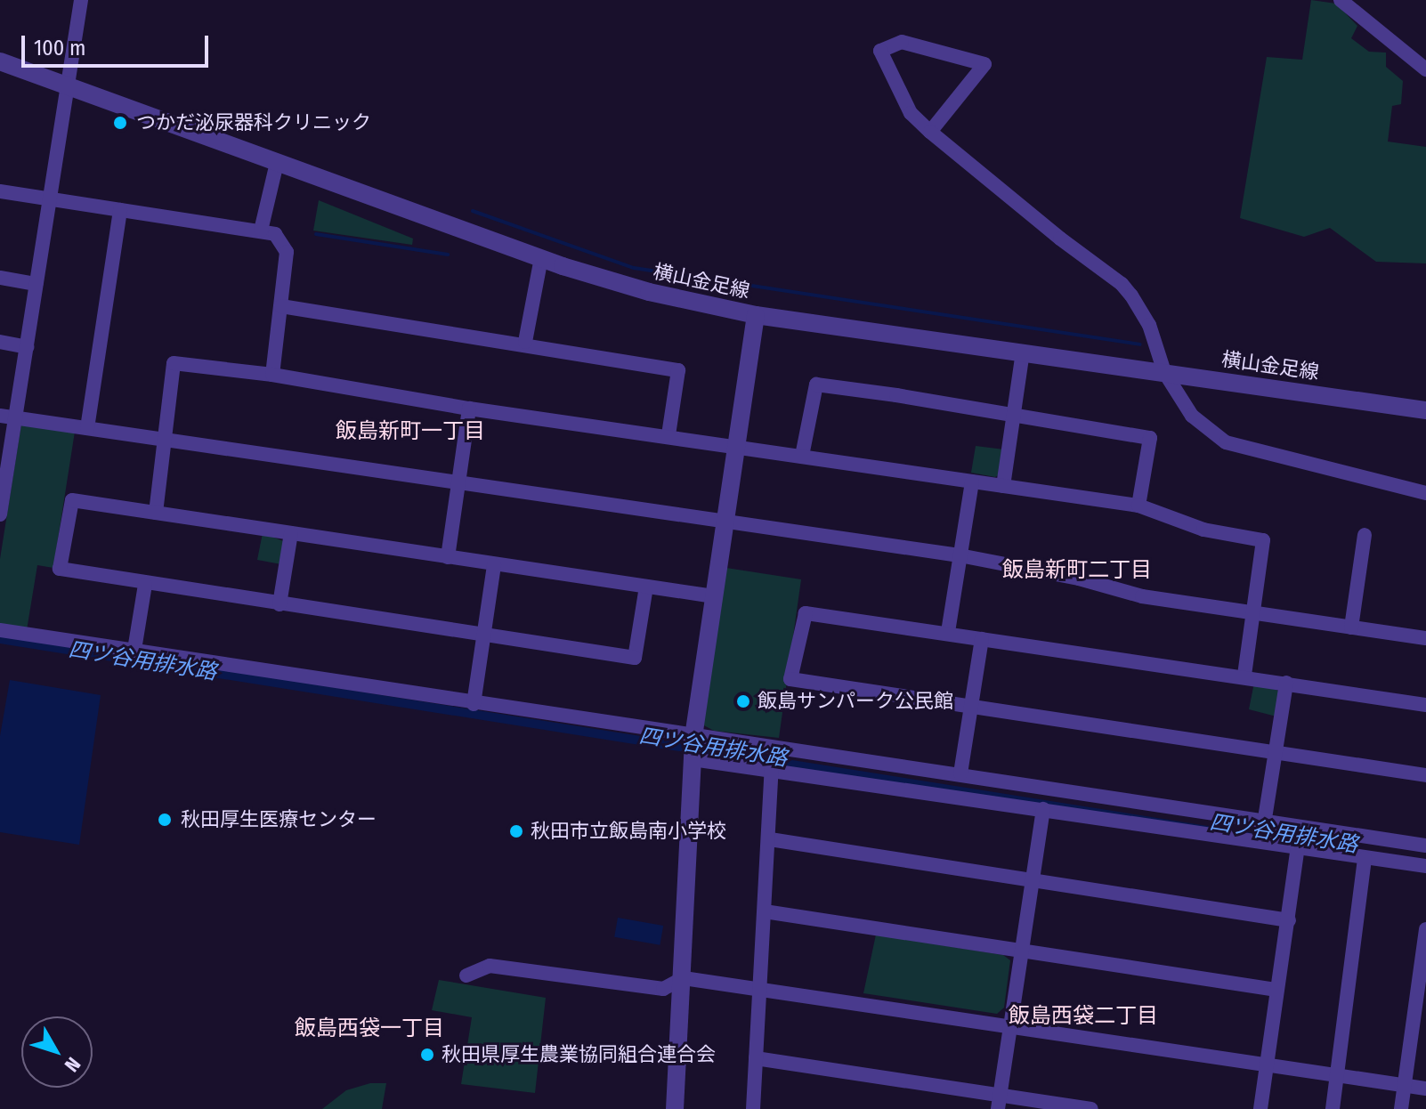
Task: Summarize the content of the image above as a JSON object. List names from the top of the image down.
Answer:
{
  "streets": {
    "street": ["横山金足線"]
  },
  "districts": [
    "飯島新町一丁目",
    "飯島新町二丁目",
    "飯島西袋二丁目",
    "飯島西袋一丁目"
  ],
  "water": ["四ツ谷用排水路"],
  "places": [
    "つかだ泌尿器科クリニック",
    "飯島サンパーク公民館",
    "秋田厚生医療センター",
    "秋田市立飯島南小学校",
    "秋田県厚生農業協同組合連合会"
  ],
  "scale_bar": "100 m",
  "north": "bottom right"
}
